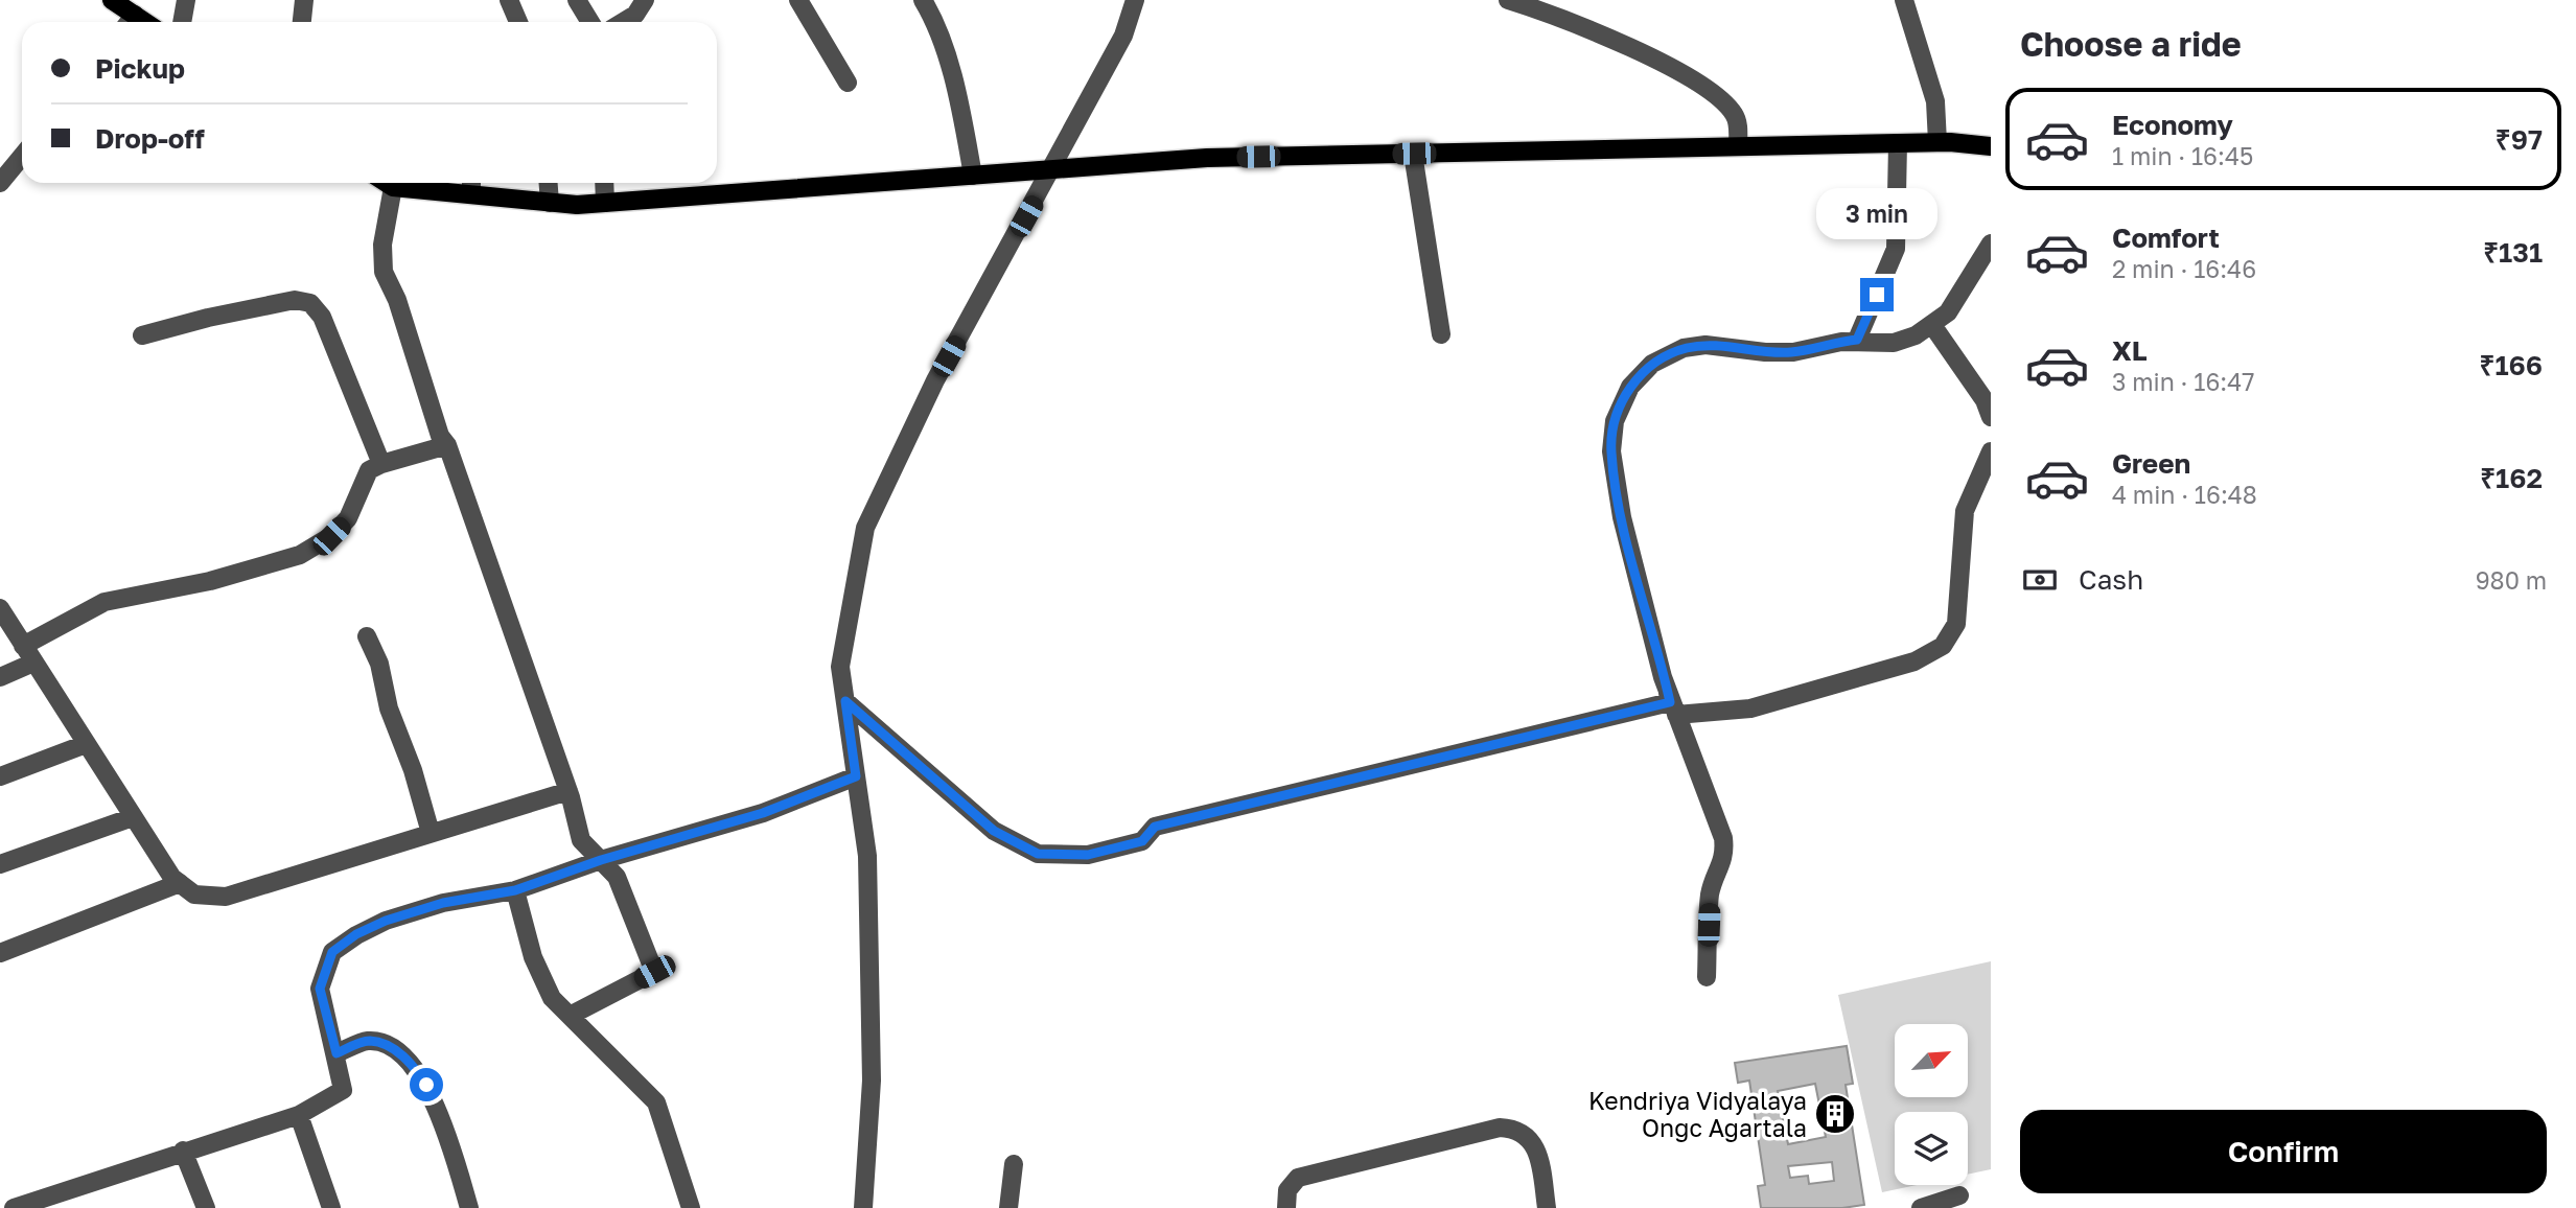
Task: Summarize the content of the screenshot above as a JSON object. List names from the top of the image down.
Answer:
{
  "places": {
    "building": ["Kendriya Vidyalaya Ongc Agartala"]
  },
  "north": "top right",
  "page": {
    "heading": "Choose a ride",
    "banner": ["Pickup", "Drop-off"],
    "list": [
      {
        "name": "Economy",
        "note": "1 min · 16:45",
        "value": "₹97"
      },
      {
        "name": "Comfort",
        "note": "2 min · 16:46",
        "value": "₹131"
      },
      {
        "name": "XL",
        "note": "3 min · 16:47",
        "value": "₹166"
      },
      {
        "name": "Green",
        "note": "4 min · 16:48",
        "value": "₹162"
      }
    ],
    "bubble": "3 min",
    "pay": ["Cash", "980 m"],
    "buttons": "Confirm"
  }
}
